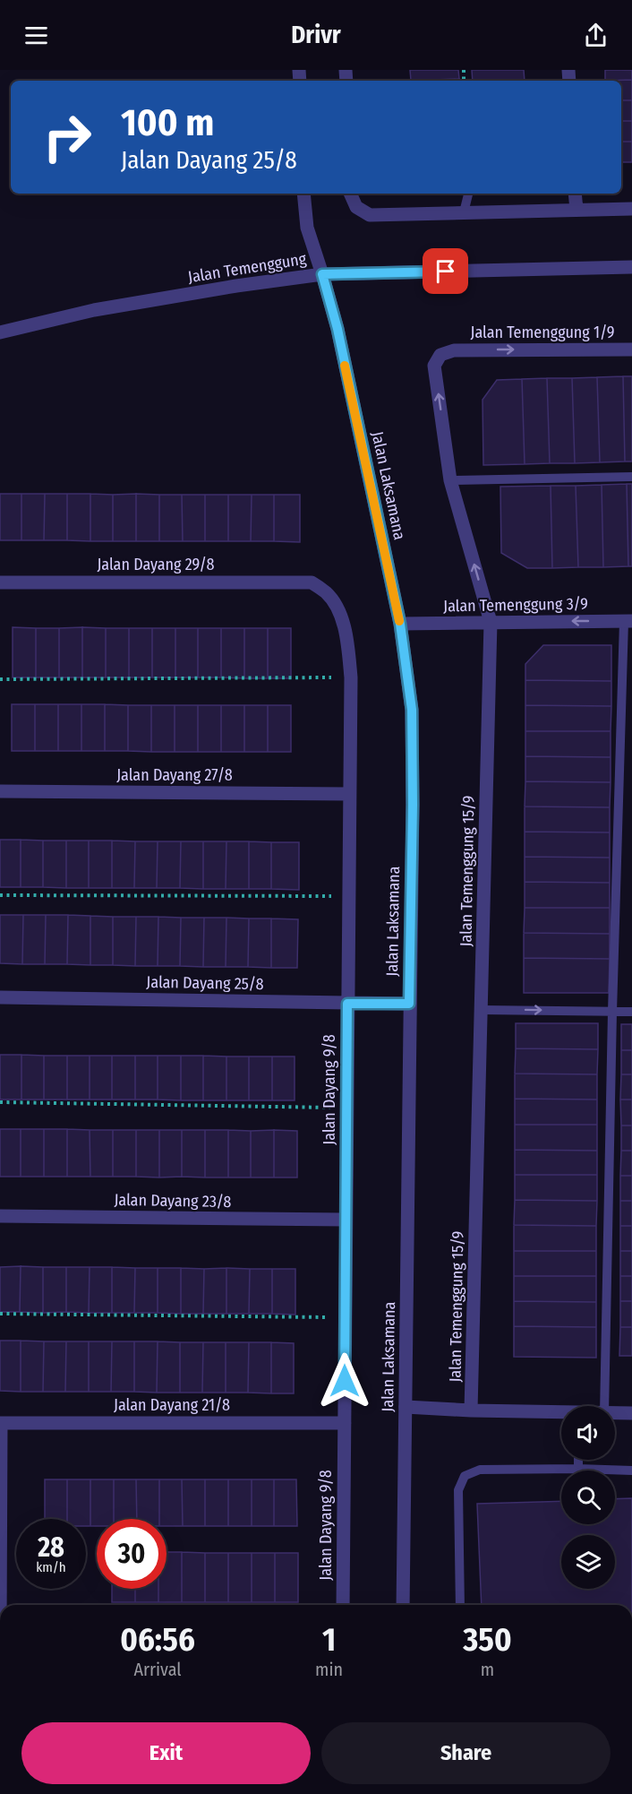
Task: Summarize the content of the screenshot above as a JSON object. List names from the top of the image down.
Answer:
{
  "streets": {
    "street": [
      "Jalan Temenggung",
      "Jalan Temenggung 1/9",
      "Jalan Laksamana",
      "Jalan Dayang 29/8",
      "Jalan Temenggung 3/9",
      "Jalan Dayang 27/8",
      "Jalan Temenggung 15/9",
      "Jalan Dayang 25/8",
      "Jalan Dayang 9/8",
      "Jalan Dayang 23/8",
      "Jalan Dayang 21/8"
    ]
  },
  "crossings": [
    ["Jalan Temenggung", "Jalan Laksamana"],
    ["Jalan Temenggung 1/9", "Jalan Temenggung 15/9"],
    ["Jalan Laksamana", "Jalan Temenggung 3/9"],
    ["Jalan Laksamana", "Jalan Dayang 25/8"],
    ["Jalan Dayang 29/8", "Jalan Dayang 9/8"],
    ["Jalan Temenggung 3/9", "Jalan Temenggung 15/9"],
    ["Jalan Dayang 27/8", "Jalan Dayang 9/8"],
    ["Jalan Dayang 25/8", "Jalan Dayang 9/8"],
    ["Jalan Dayang 9/8", "Jalan Dayang 23/8"],
    ["Jalan Dayang 9/8", "Jalan Dayang 21/8"]
  ],
  "one_way": ["Jalan Temenggung 1/9", "Jalan Temenggung 3/9"],
  "page": {
    "header": "Drivr",
    "turn": ["100 m", "Jalan Dayang 25/8"],
    "speed": "28 km/h",
    "limit": "30",
    "eta": [
      "06:56",
      "Arrival",
      "1",
      "min",
      "350",
      "m"
    ],
    "buttons": ["Exit", "Share"]
  }
}
